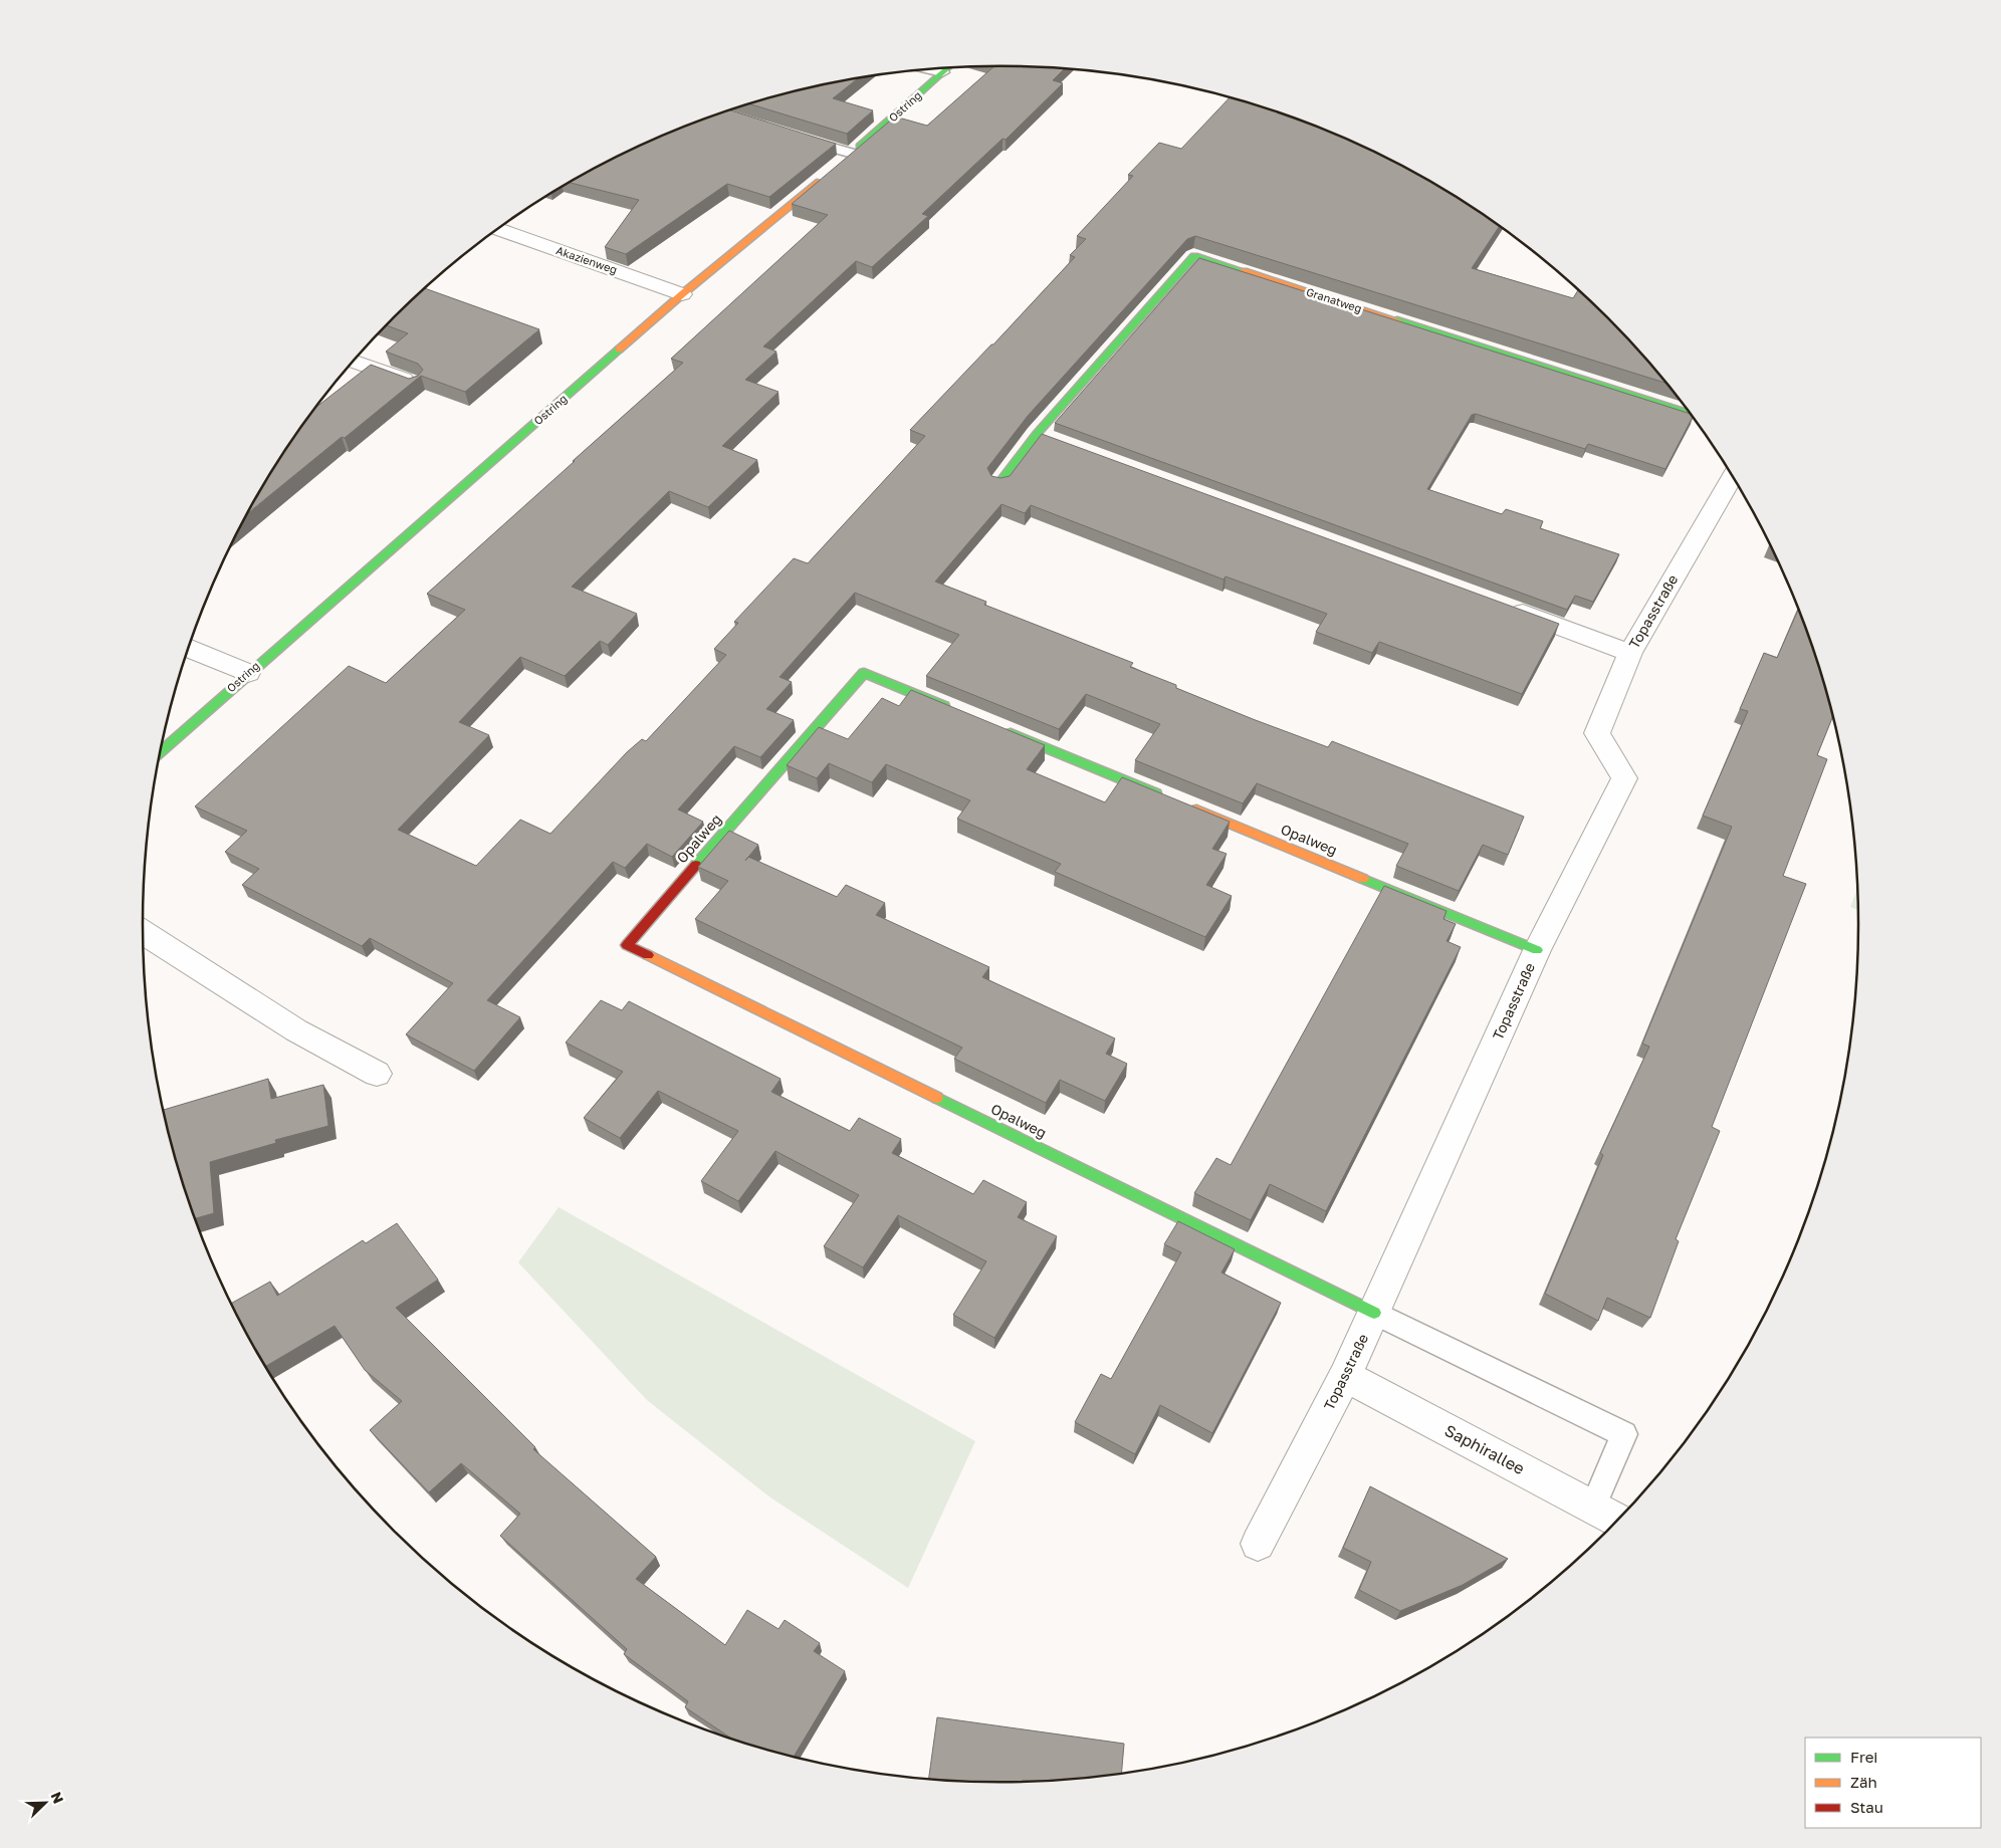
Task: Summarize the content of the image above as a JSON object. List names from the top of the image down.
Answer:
{
  "streets": {
    "street": [
      "Ostring",
      "Akazienweg",
      "Granatweg",
      "Topasstraße",
      "Opalweg",
      "Saphirallee"
    ]
  },
  "crossings": [
    ["Ostring", "Akazienweg"],
    ["Topasstraße", "Opalweg"],
    ["Topasstraße", "Saphirallee"]
  ],
  "legend": ["Frei", "Zäh", "Stau"],
  "north": "top right"
}
